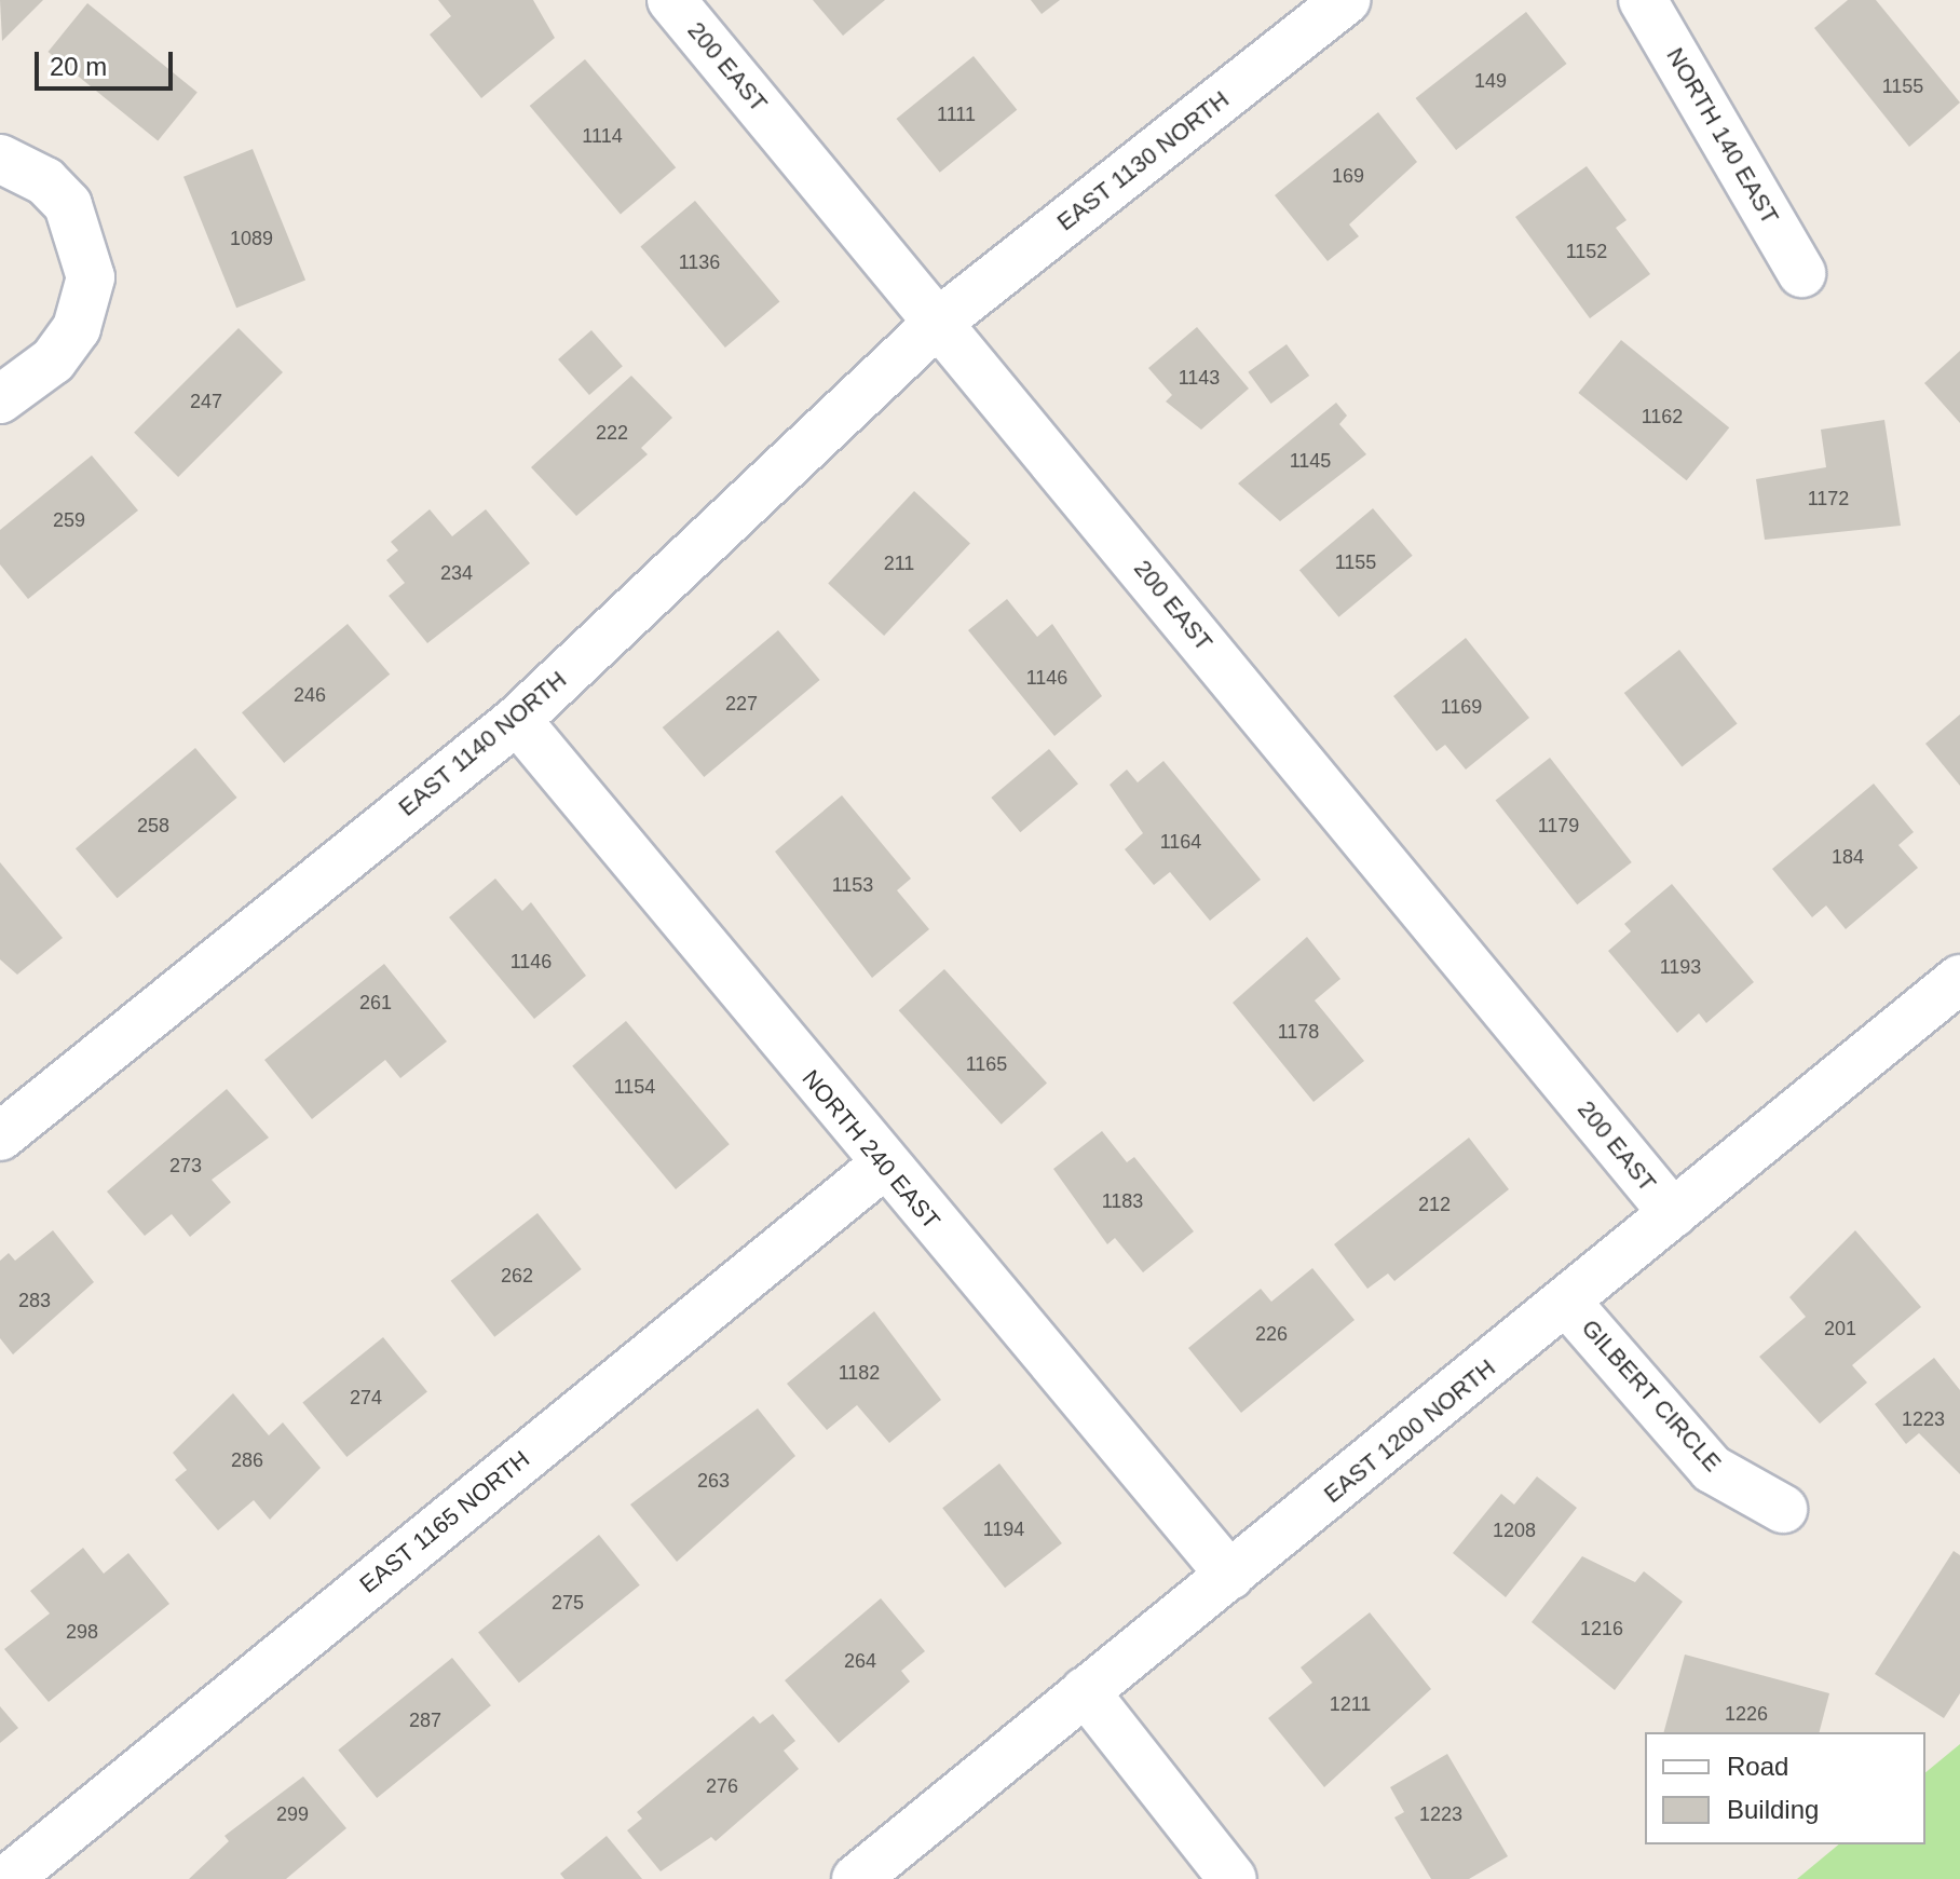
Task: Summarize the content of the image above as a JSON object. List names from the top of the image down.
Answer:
{
  "streets": {
    "street": [
      "200 EAST",
      "NORTH 140 EAST",
      "EAST 1130 NORTH",
      "EAST 1140 NORTH",
      "NORTH 240 EAST",
      "GILBERT CIRCLE",
      "EAST 1200 NORTH",
      "EAST 1165 NORTH"
    ]
  },
  "crossings": [
    ["200 EAST", "EAST 1130 NORTH"],
    ["200 EAST", "EAST 1140 NORTH"],
    ["200 EAST", "EAST 1200 NORTH"],
    ["EAST 1130 NORTH", "EAST 1140 NORTH"],
    ["EAST 1140 NORTH", "NORTH 240 EAST"],
    ["NORTH 240 EAST", "EAST 1200 NORTH"],
    ["NORTH 240 EAST", "EAST 1165 NORTH"],
    ["GILBERT CIRCLE", "EAST 1200 NORTH"]
  ],
  "house_numbers": [
    "149",
    "1155",
    "1111",
    "1114",
    "169",
    "1089",
    "1152",
    "1136",
    "1143",
    "247",
    "1162",
    "222",
    "1145",
    "1172",
    "259",
    "1155",
    "211",
    "234",
    "1146",
    "246",
    "227",
    "1169",
    "258",
    "1179",
    "1164",
    "184",
    "1153",
    "1146",
    "1193",
    "261",
    "1178",
    "1165",
    "1154",
    "273",
    "1183",
    "212",
    "262",
    "283",
    "201",
    "226",
    "1182",
    "274",
    "1223",
    "286",
    "263",
    "1194",
    "1208",
    "275",
    "1216",
    "298",
    "264",
    "1211",
    "1226",
    "287",
    "276",
    "299",
    "1223"
  ],
  "legend": ["Road", "Building"],
  "scale_bar": "20 m"
}
